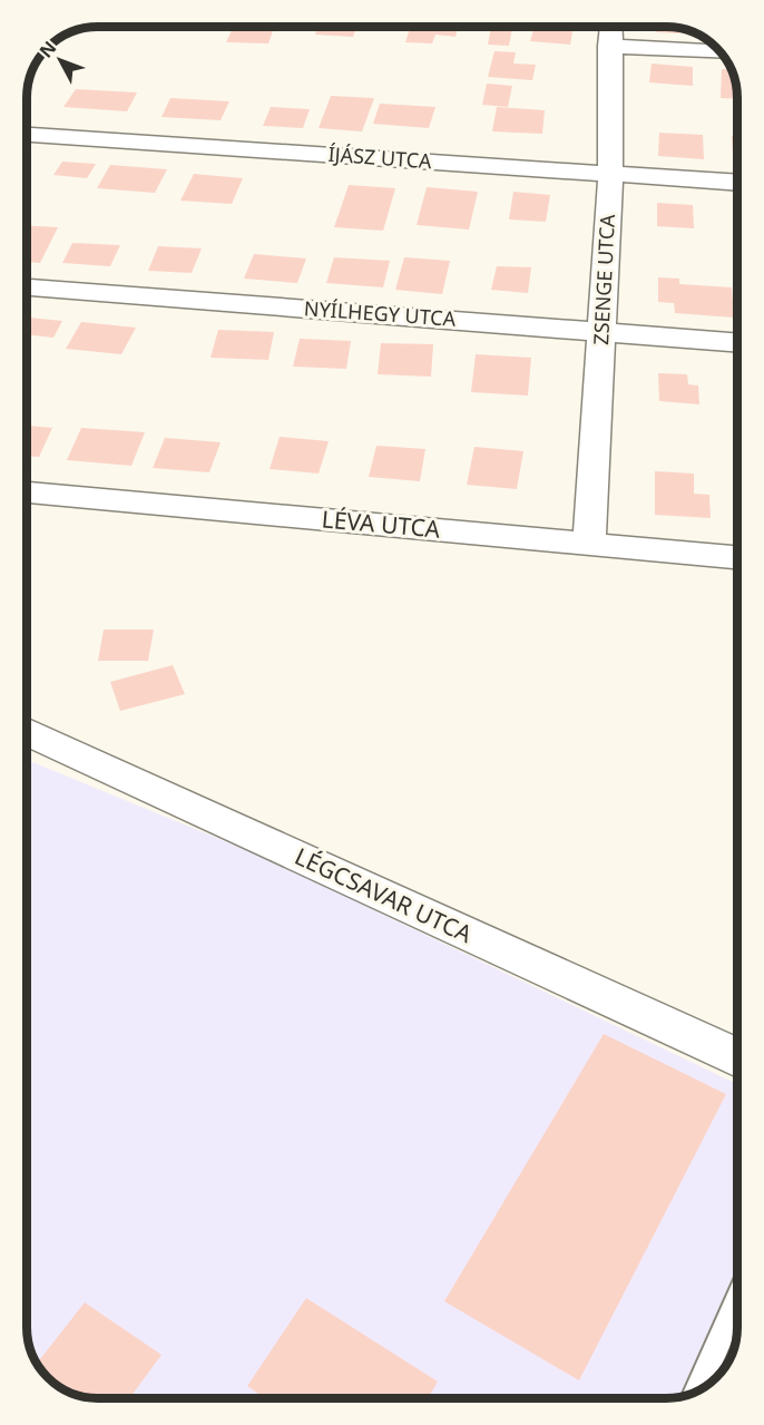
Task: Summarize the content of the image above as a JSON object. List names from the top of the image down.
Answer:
{
  "streets": {
    "street": [
      "ÍJÁSZ UTCA",
      "ZSENGE UTCA",
      "NYÍLHEGY UTCA",
      "LÉVA UTCA",
      "LÉGCSAVAR UTCA"
    ]
  },
  "crossings": [
    ["ÍJÁSZ UTCA", "ZSENGE UTCA"],
    ["ZSENGE UTCA", "NYÍLHEGY UTCA"],
    ["ZSENGE UTCA", "LÉVA UTCA"]
  ],
  "north": "top left"
}
